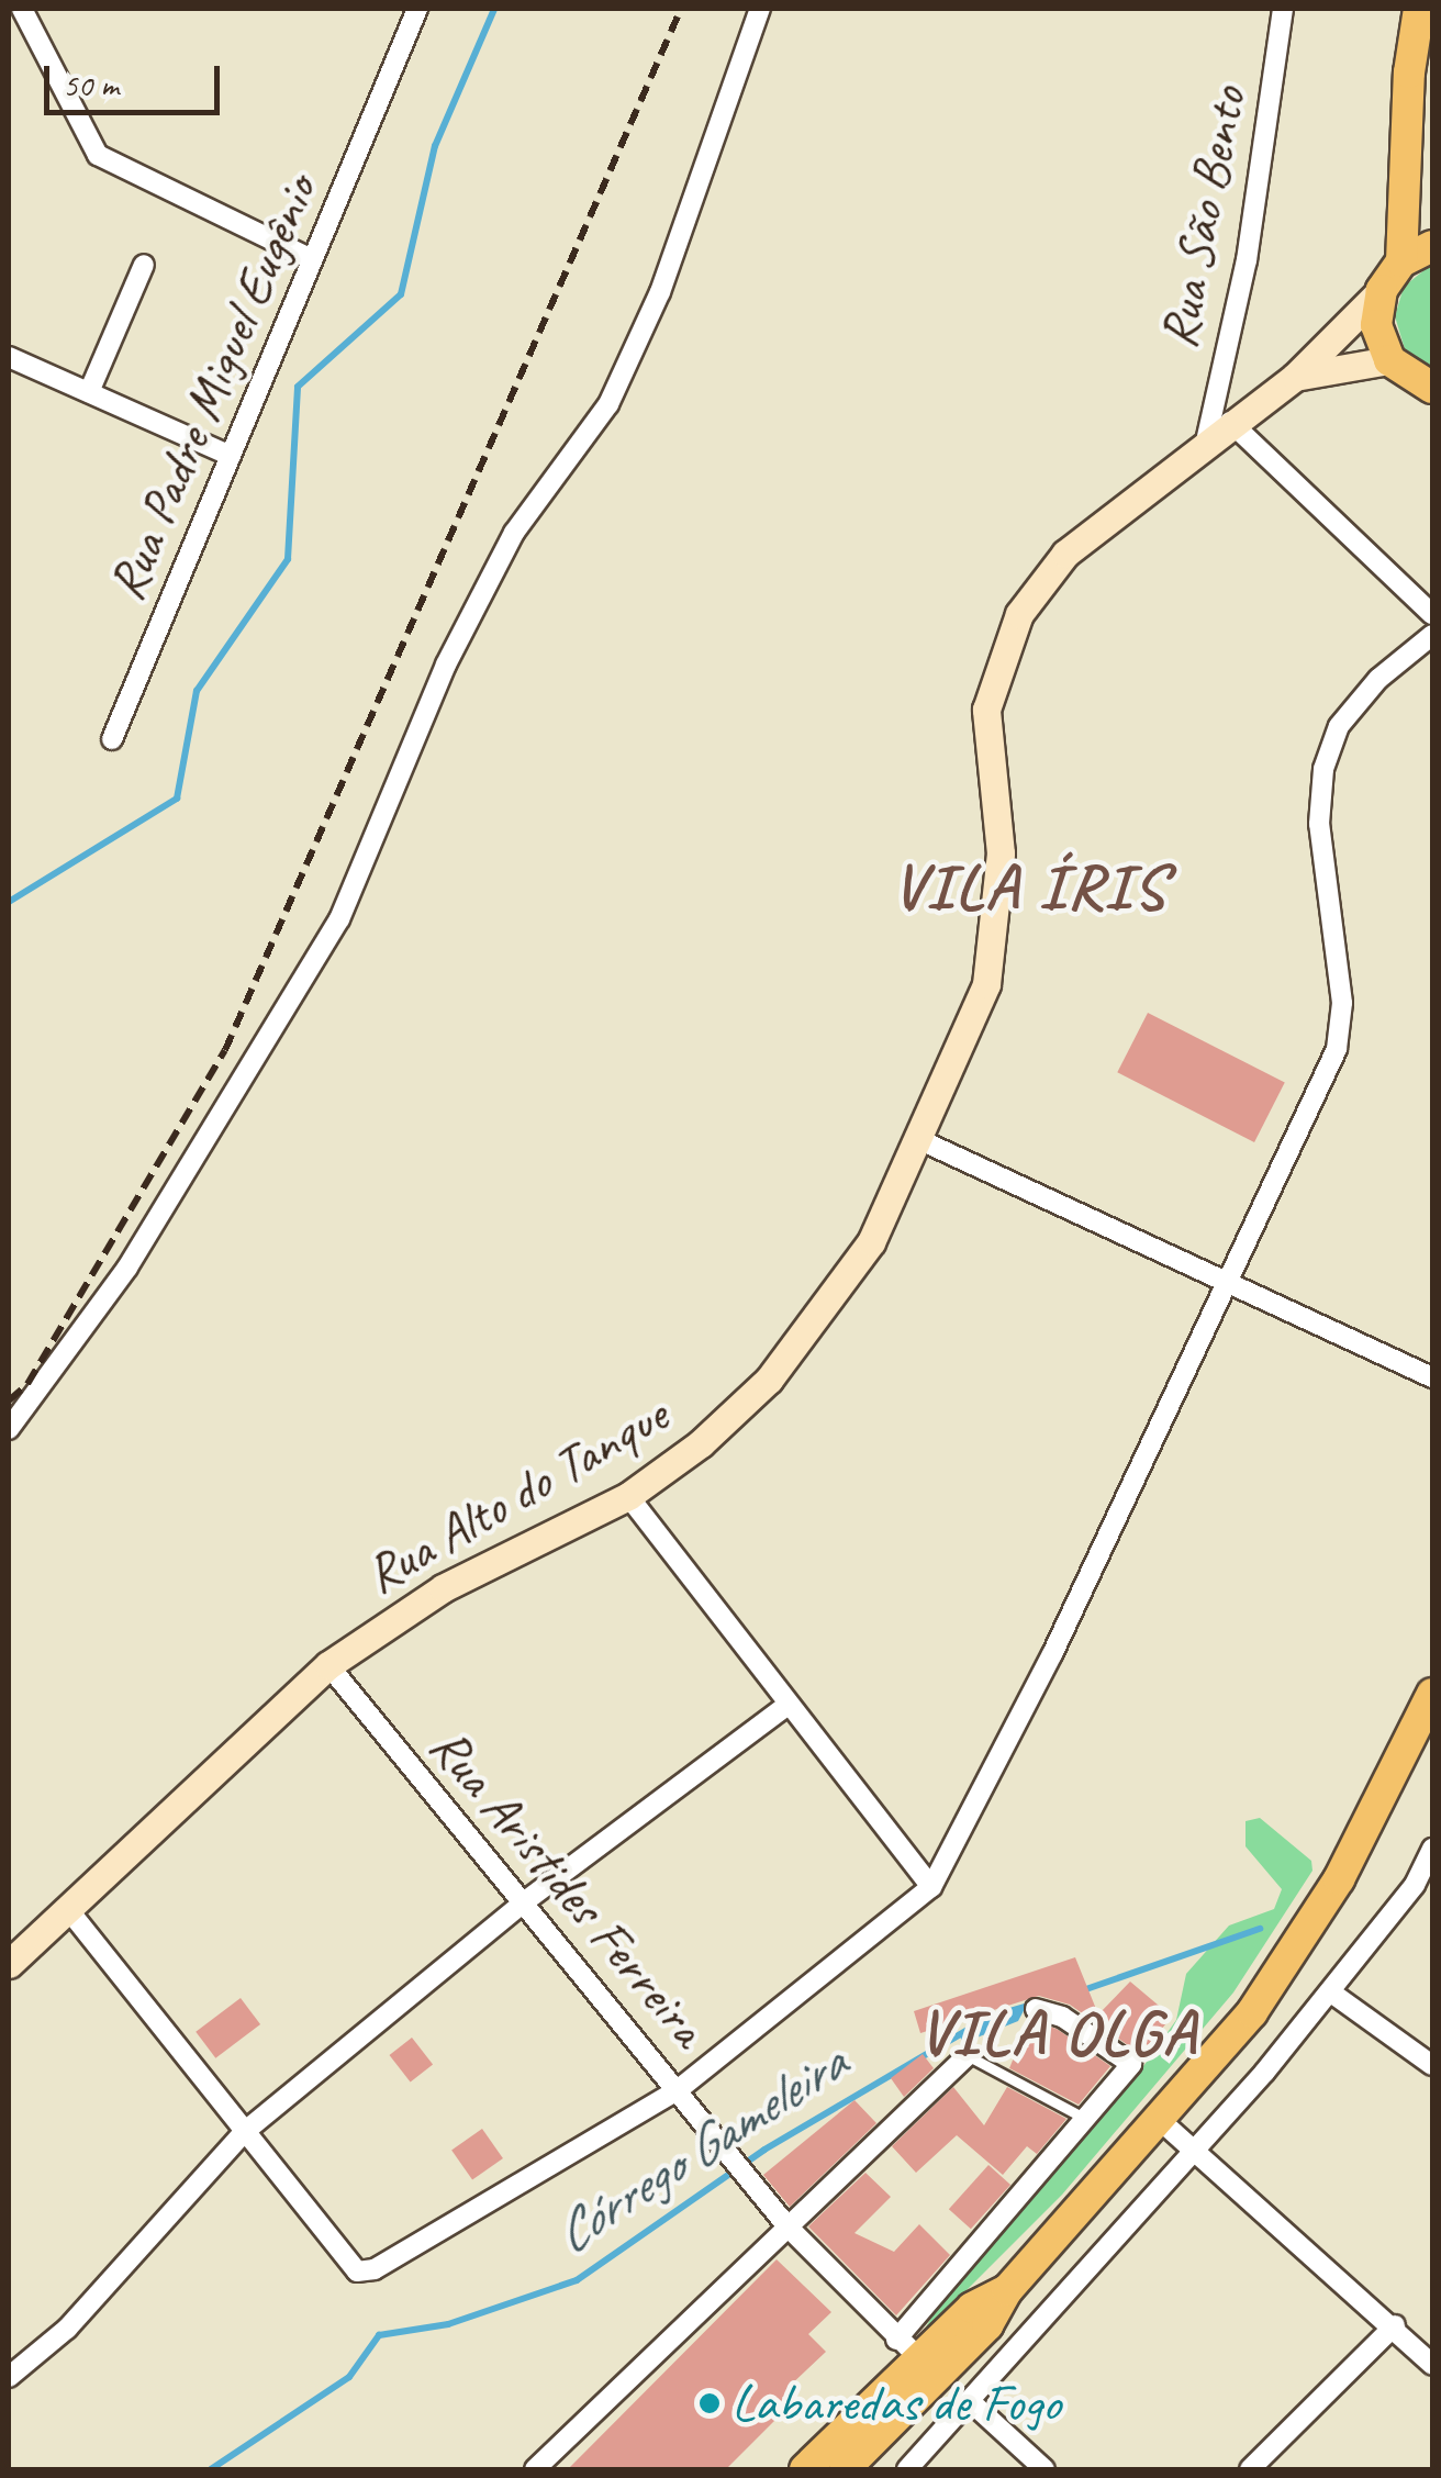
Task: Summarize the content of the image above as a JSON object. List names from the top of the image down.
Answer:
{
  "streets": {
    "main road": ["Rua Alto do Tanque"],
    "street": ["Rua São Bento", "Rua Padre Miguel Eugênio", "Rua Aristides Ferreira"]
  },
  "crossings": [
    ["Rua São Bento", "Rua Alto do Tanque"],
    ["Rua Alto do Tanque", "Rua Aristides Ferreira"]
  ],
  "districts": ["VILA ÍRIS", "VILA OLGA"],
  "water": ["Córrego Gameleira"],
  "places": ["Labaredas de Fogo"],
  "scale_bar": "50 m"
}
